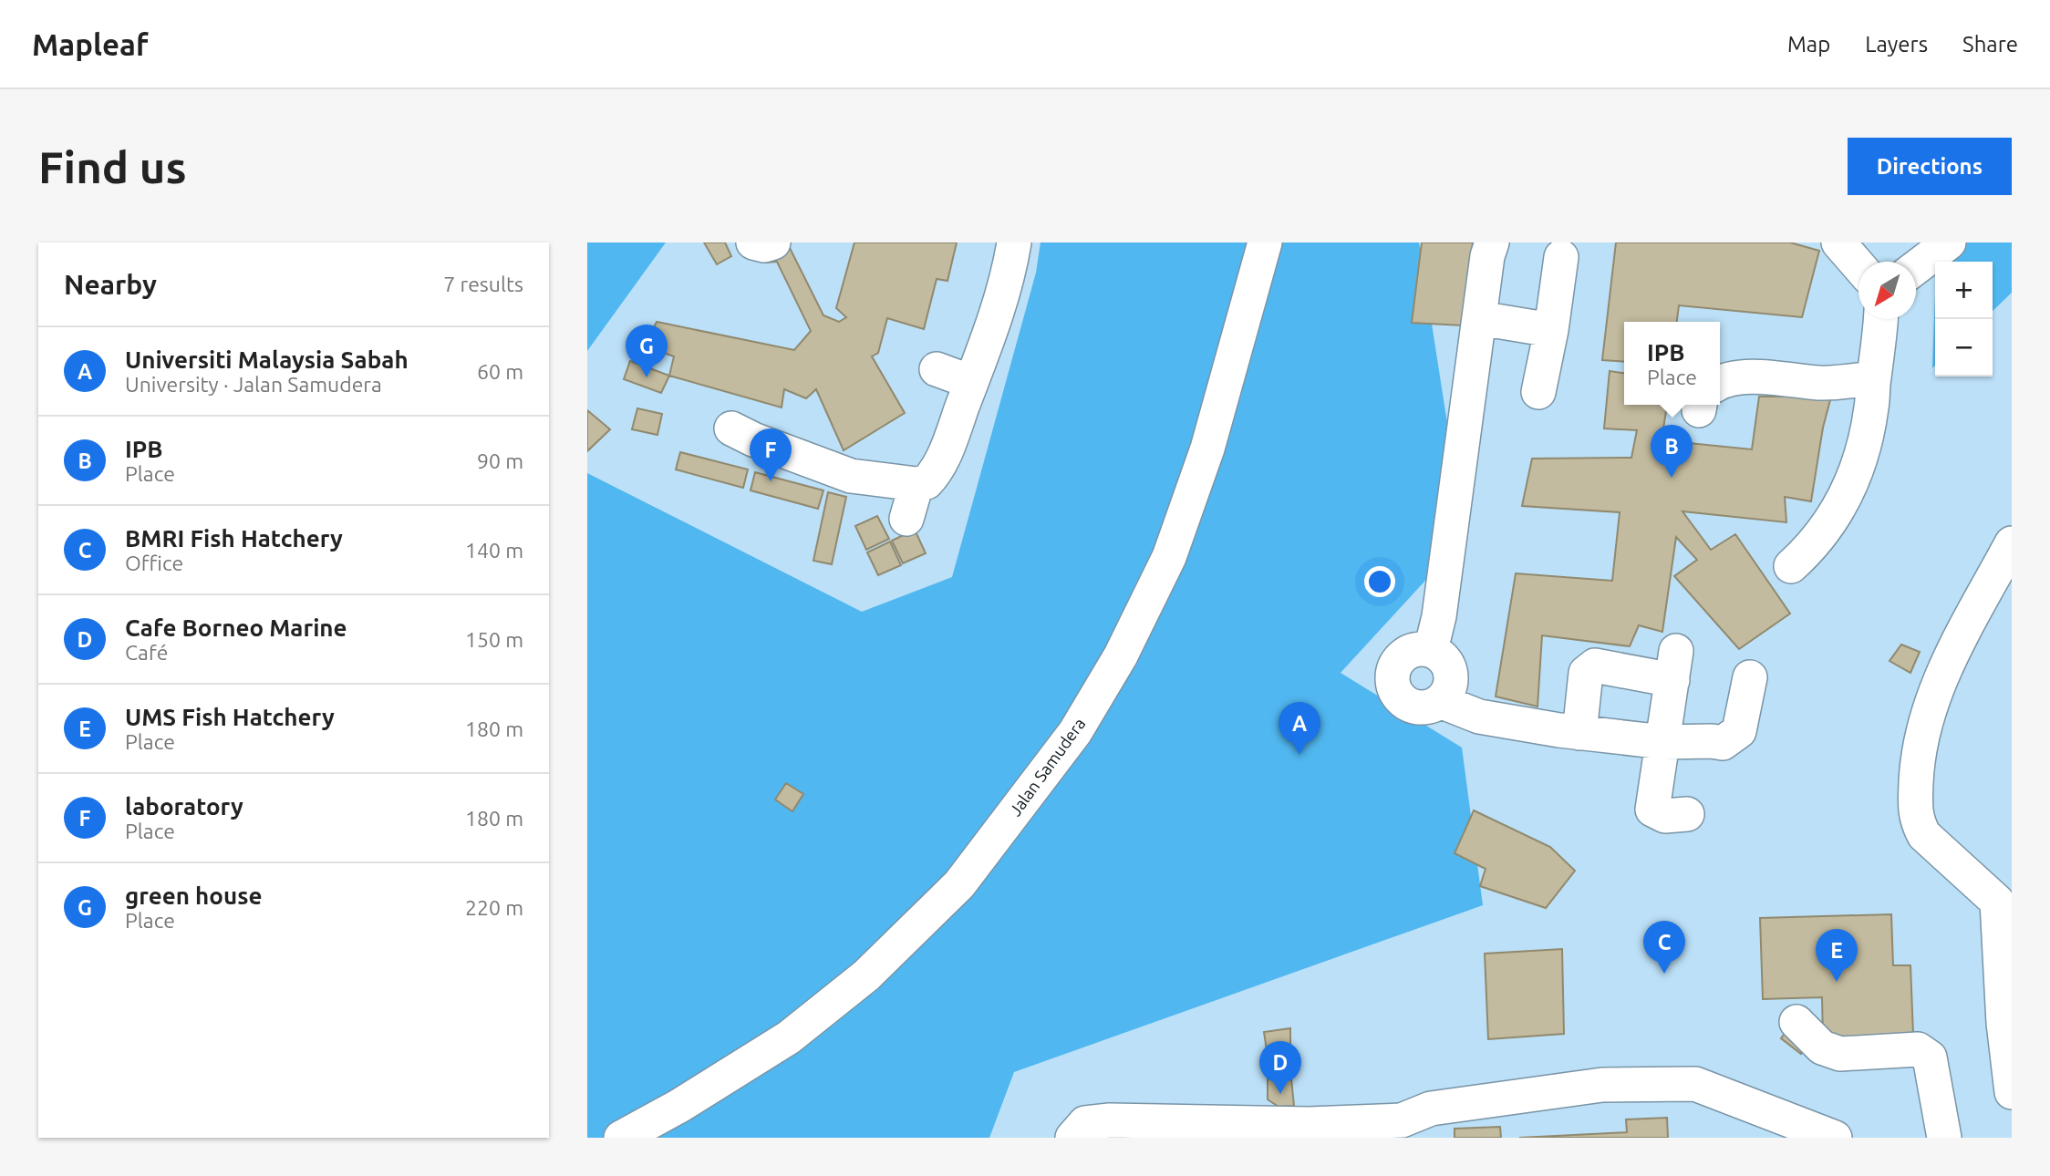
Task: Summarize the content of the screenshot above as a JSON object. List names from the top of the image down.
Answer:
{
  "streets": {
    "street": ["Jalan Samudera"]
  },
  "north": "bottom left",
  "page": {
    "header": "Mapleaf",
    "nav": ["Map", "Layers", "Share"],
    "buttons": "Directions",
    "title": "Find us",
    "heading": ["Nearby", "7 results"],
    "map_buttons": ["+", "−"],
    "popup": ["IPB", "Place"],
    "pins": [
      "G",
      "B",
      "F",
      "A",
      "C",
      "E",
      "D"
    ],
    "list": [
      {
        "mark": "A",
        "name": "Universiti Malaysia Sabah",
        "note": "University · Jalan Samudera",
        "value": "60 m"
      },
      {
        "mark": "B",
        "name": "IPB",
        "note": "Place",
        "value": "90 m"
      },
      {
        "mark": "C",
        "name": "BMRI Fish Hatchery",
        "note": "Office",
        "value": "140 m"
      },
      {
        "mark": "D",
        "name": "Cafe Borneo Marine",
        "note": "Café",
        "value": "150 m"
      },
      {
        "mark": "E",
        "name": "UMS Fish Hatchery",
        "note": "Place",
        "value": "180 m"
      },
      {
        "mark": "F",
        "name": "laboratory",
        "note": "Place",
        "value": "180 m"
      },
      {
        "mark": "G",
        "name": "green house",
        "note": "Place",
        "value": "220 m"
      }
    ]
  }
}
